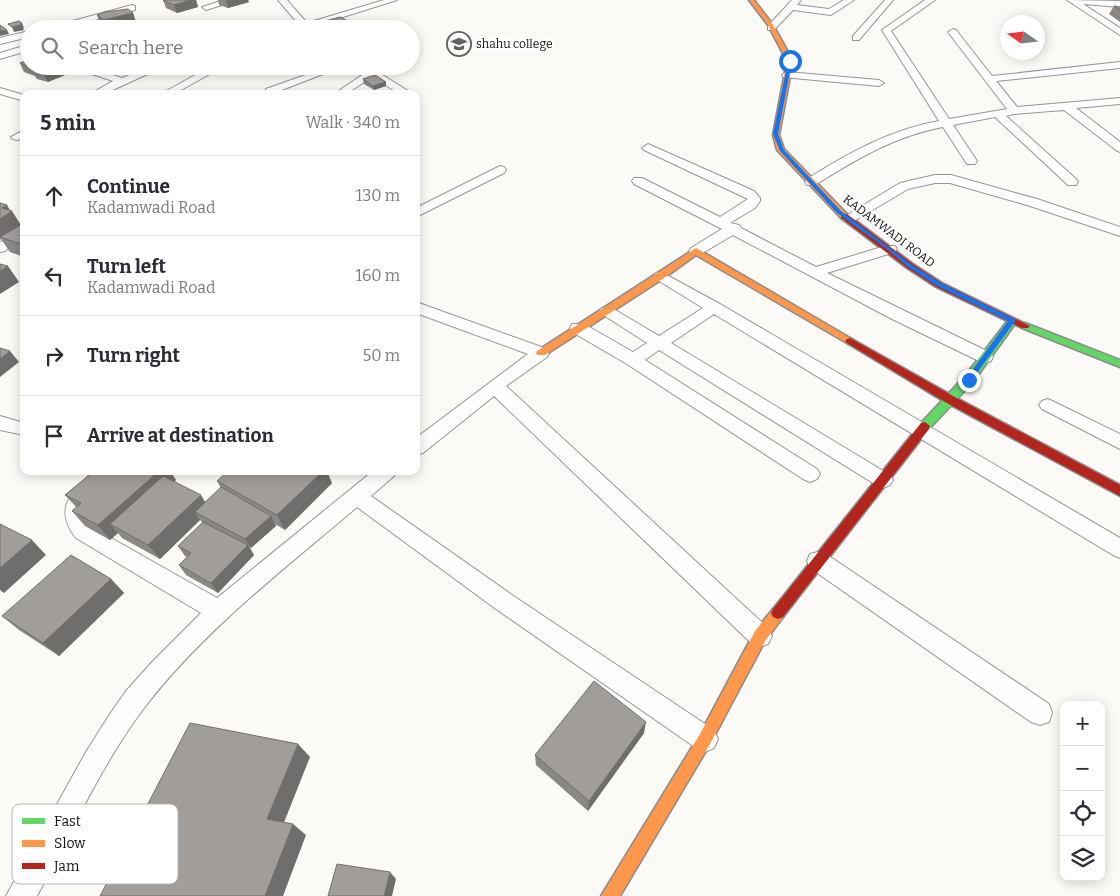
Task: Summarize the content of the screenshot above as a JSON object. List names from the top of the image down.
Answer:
{
  "streets": {
    "street": ["KADAMWADI ROAD"]
  },
  "places": {
    "school or university": ["shahu college"]
  },
  "legend": ["Fast", "Slow", "Jam"],
  "north": "left",
  "page": {
    "search": "Search here",
    "heading": ["5 min", "Walk · 340 m"],
    "list": [
      ["Continue", "Kadamwadi Road", "130 m"],
      ["Turn left", "Kadamwadi Road", "160 m"],
      ["Turn right", "50 m"],
      "Arrive at destination"
    ],
    "map_buttons": ["+", "−"]
  }
}
